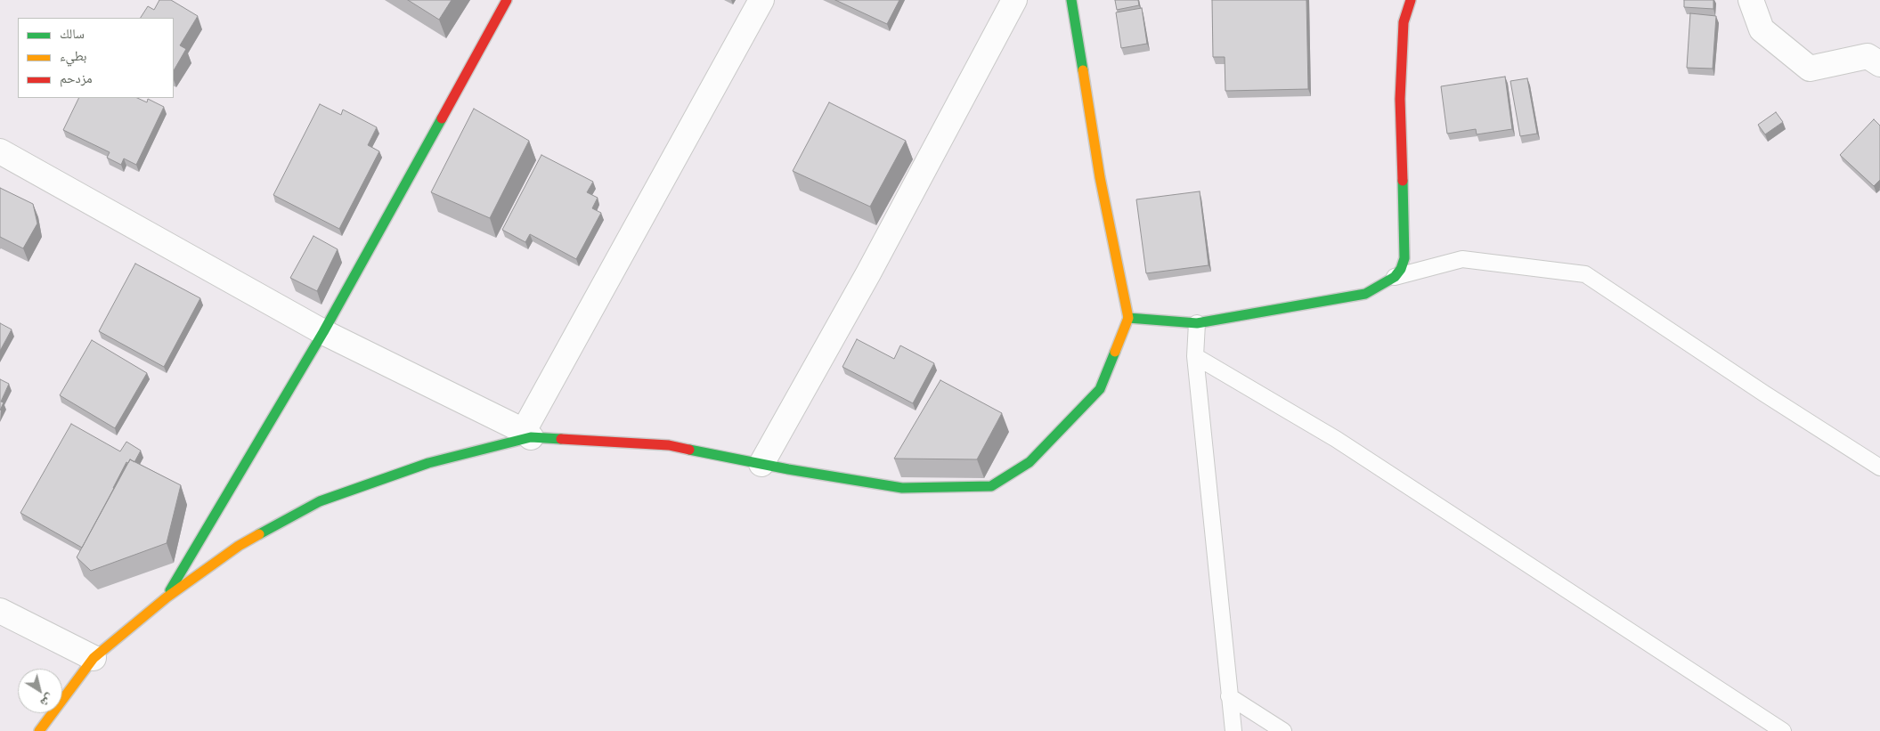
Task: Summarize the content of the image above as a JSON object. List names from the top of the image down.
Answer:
{
  "legend": ["سالك", "بطيء", "مزدحم"],
  "north": "bottom right"
}
